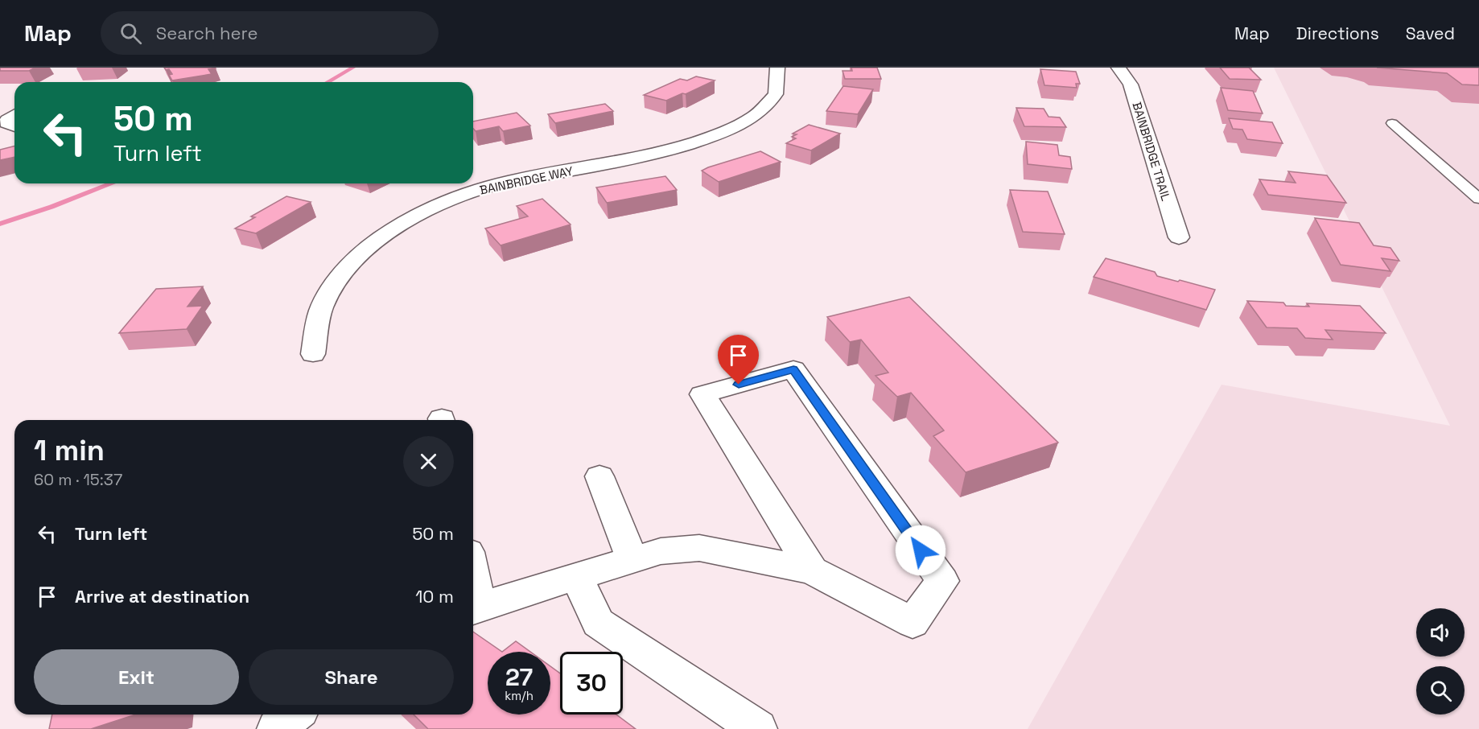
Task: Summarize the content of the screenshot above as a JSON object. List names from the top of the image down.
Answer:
{
  "streets": {
    "street": ["BAINBRIDGE TRAIL", "BAINBRIDGE WAY"]
  },
  "page": {
    "header": "Map",
    "search": "Search here",
    "nav": ["Map", "Directions", "Saved"],
    "turn": ["50 m", "Turn left"],
    "heading": ["1 min", "60 m · 15:37"],
    "list": [
      {
        "name": "Turn left",
        "value": "50 m"
      },
      {
        "name": "Arrive at destination",
        "value": "10 m"
      }
    ],
    "buttons": ["Exit", "Share"],
    "speed": "27 km/h",
    "limit": "30"
  }
}
